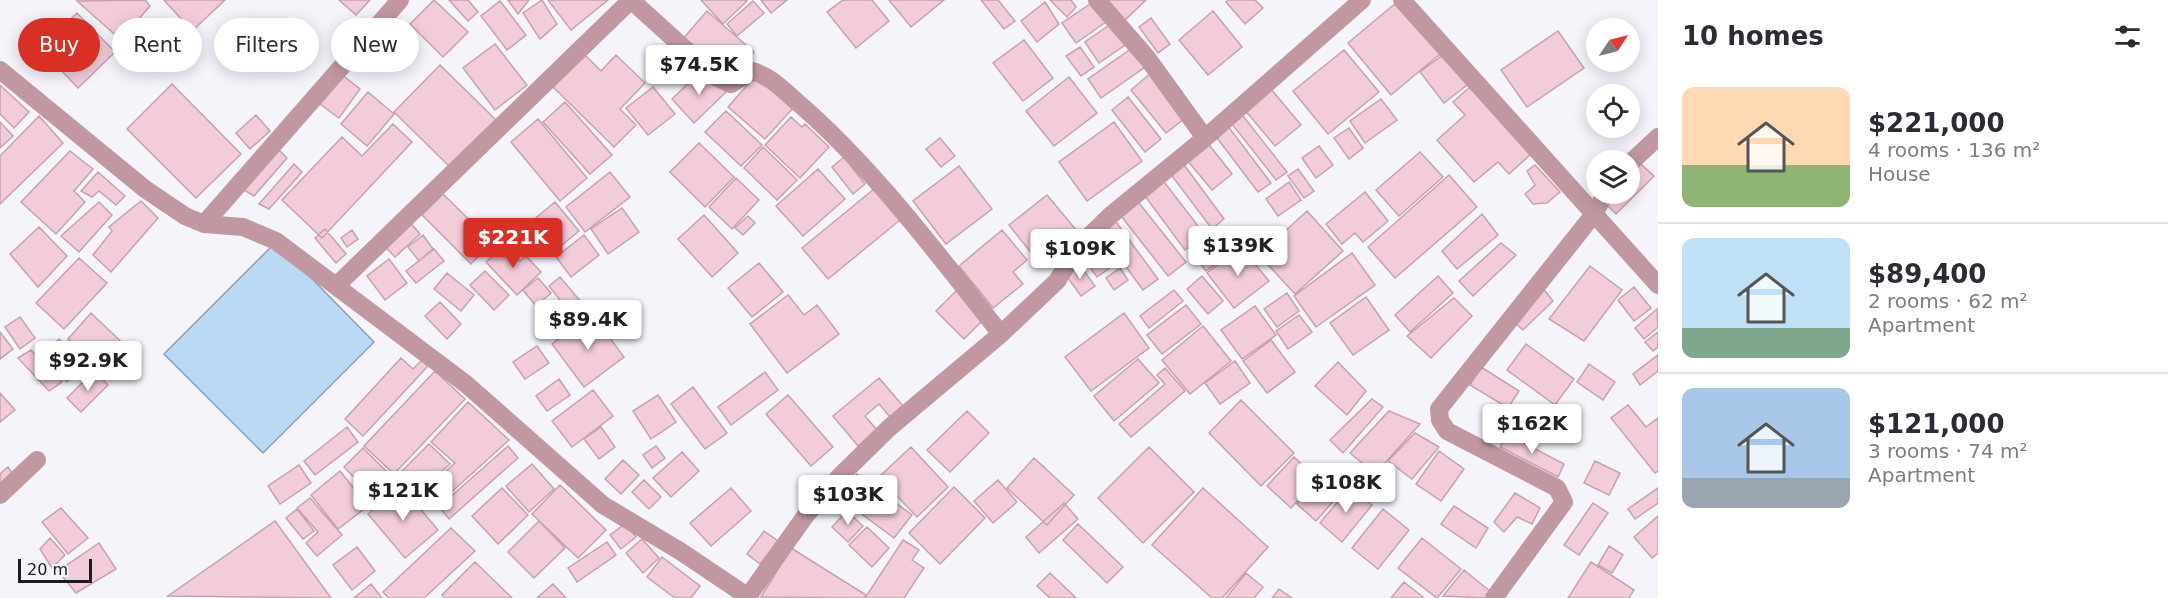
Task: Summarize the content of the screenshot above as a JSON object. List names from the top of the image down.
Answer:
{
  "scale_bar": "20 m",
  "north": "top right",
  "page": {
    "heading": "10 homes",
    "chip": [
      "Buy",
      "Rent",
      "Filters",
      "New"
    ],
    "price": [
      "$74.5K",
      "$221K",
      "$139K",
      "$109K",
      "$89.4K",
      "$92.9K",
      "$162K",
      "$108K",
      "$121K",
      "$103K"
    ],
    "list": [
      {
        "name": "$221,000",
        "note": "4 rooms · 136 m² · House"
      },
      {
        "name": "$89,400",
        "note": "2 rooms · 62 m² · Apartment"
      },
      {
        "name": "$121,000",
        "note": "3 rooms · 74 m² · Apartment"
      }
    ],
    "scale": "20 m"
  }
}
